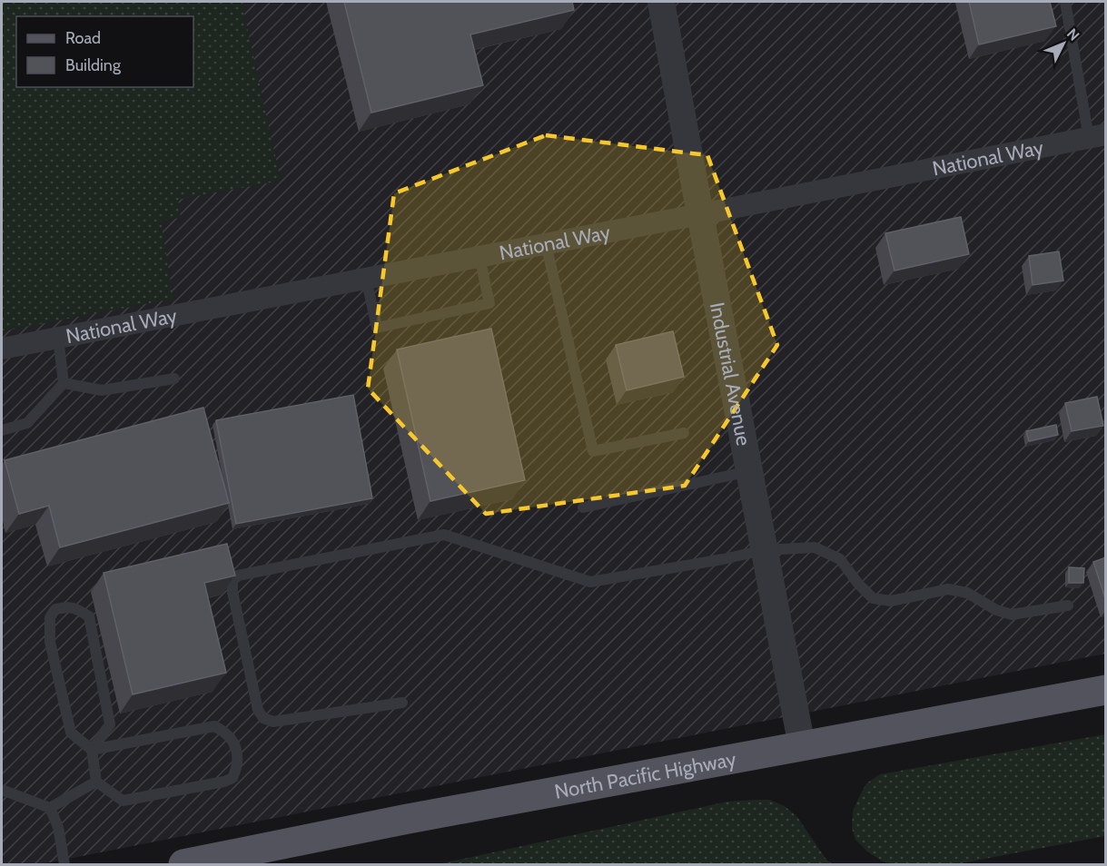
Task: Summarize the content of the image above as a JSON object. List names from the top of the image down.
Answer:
{
  "streets": {
    "main road": ["North Pacific Highway"],
    "street": ["National Way", "Industrial Avenue"]
  },
  "crossings": [
    ["National Way", "Industrial Avenue"],
    ["Industrial Avenue", "North Pacific Highway"]
  ],
  "legend": ["Road", "Building"],
  "north": "top right"
}
